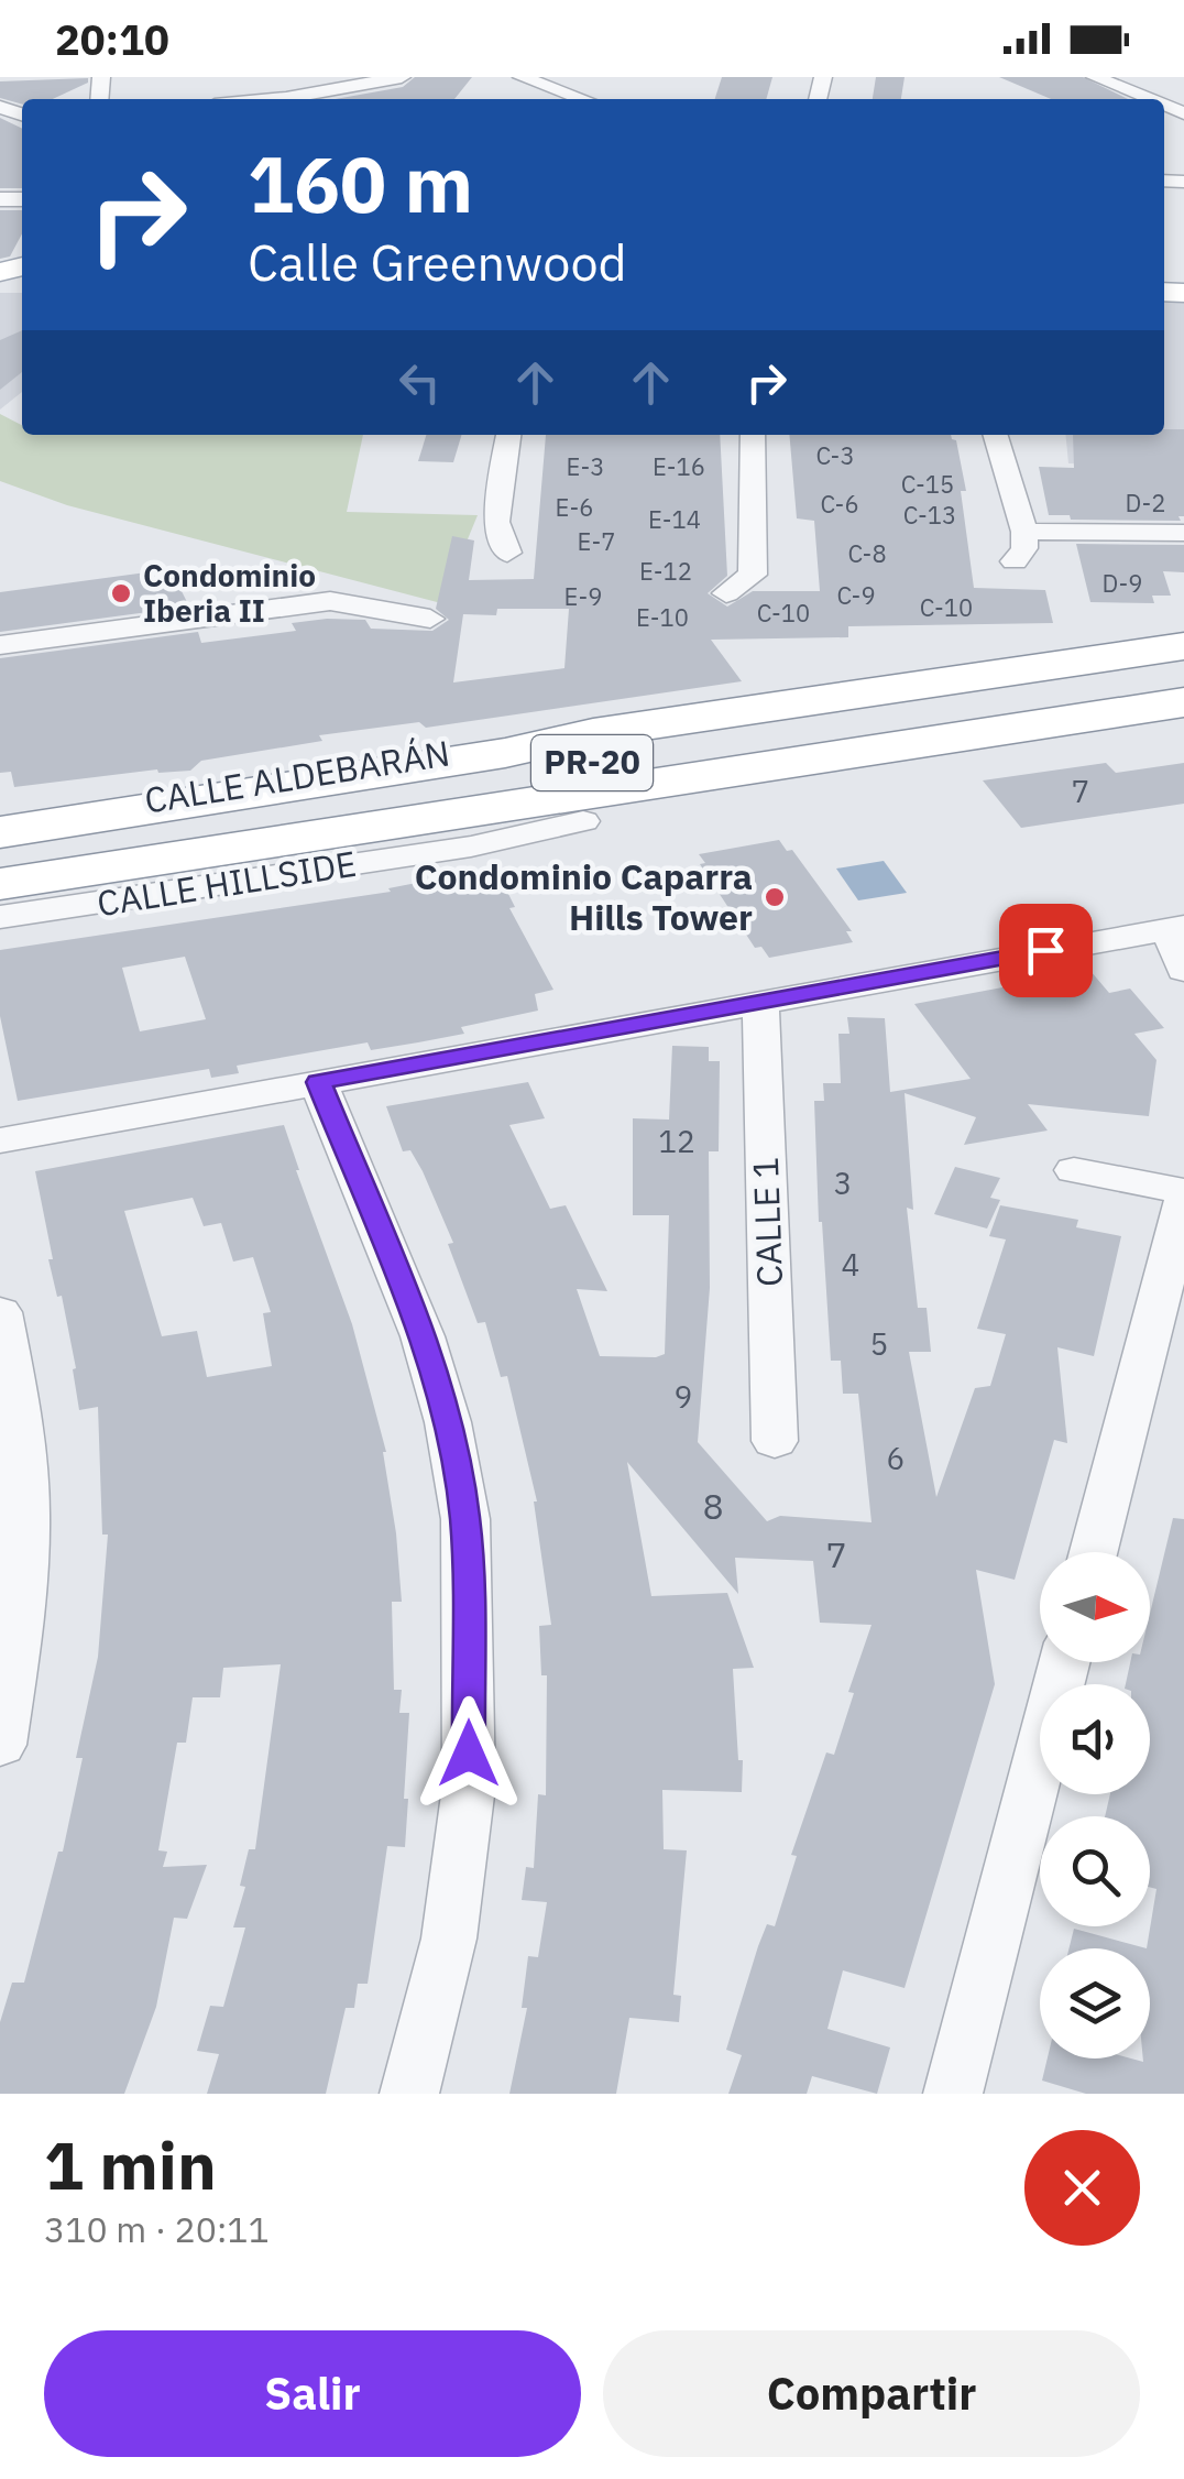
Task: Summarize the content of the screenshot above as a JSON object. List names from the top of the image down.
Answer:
{
  "streets": {
    "highway": ["PR-20"],
    "street": ["CALLE ALDEBARÁN", "CALLE HILLSIDE", "CALLE 1"]
  },
  "places": ["Condominio Iberia II", "Condominio Caparra Hills Tower"],
  "house_numbers": [
    "C-3",
    "E-3",
    "E-16",
    "C-15",
    "D-2",
    "C-6",
    "E-6",
    "C-13",
    "E-14",
    "E-7",
    "C-8",
    "E-12",
    "D-9",
    "C-9",
    "E-9",
    "C-10",
    "C-10",
    "E-10",
    "7",
    "12",
    "3",
    "4",
    "5",
    "9",
    "6",
    "8",
    "7"
  ],
  "north": "right",
  "page": {
    "status": "20:10",
    "turn": ["160 m", "Calle Greenwood"],
    "heading": ["1 min", "310 m · 20:11"],
    "buttons": ["Salir", "Compartir"]
  }
}
